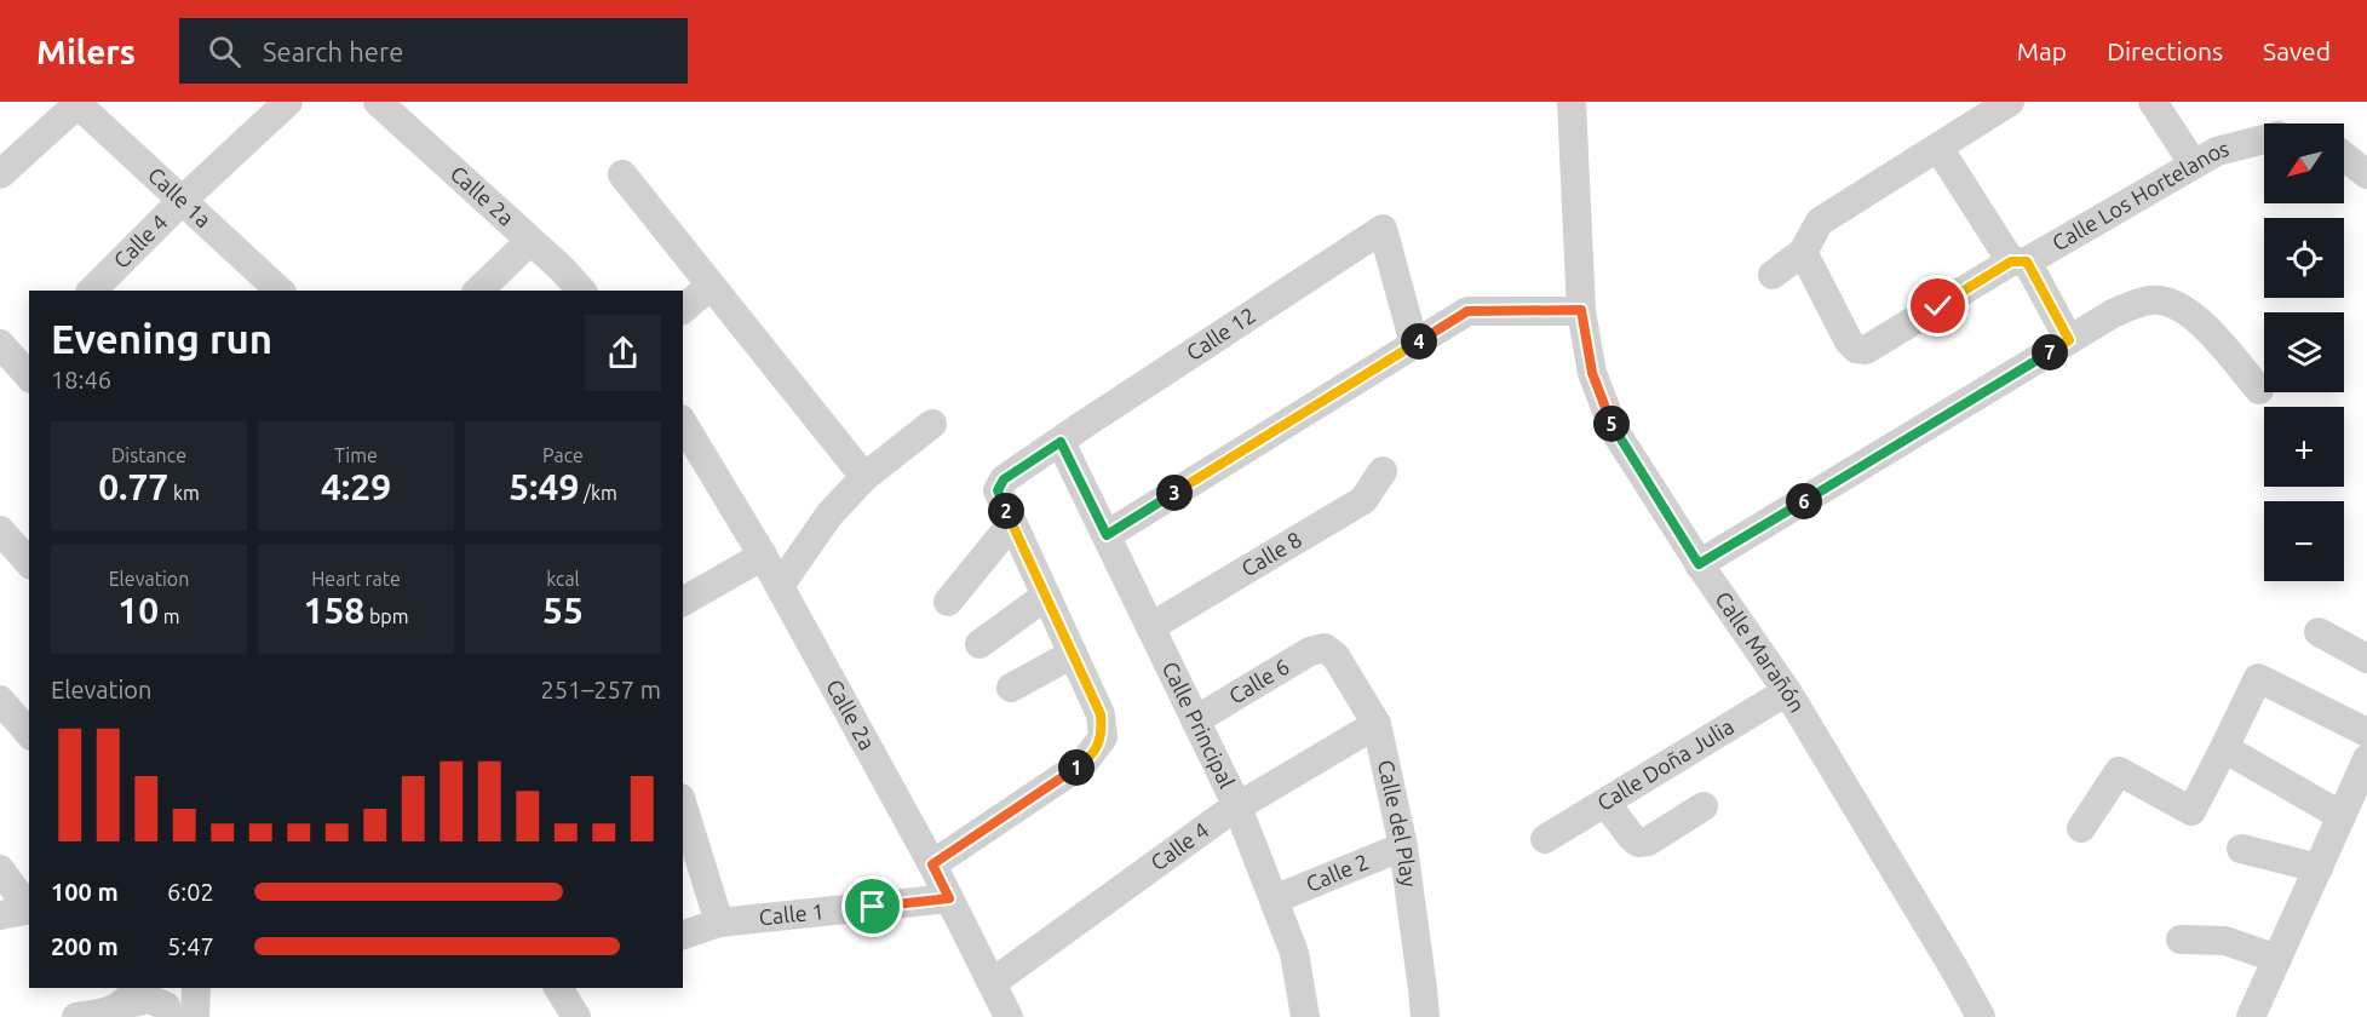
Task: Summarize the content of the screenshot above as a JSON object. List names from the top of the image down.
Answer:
{
  "streets": {
    "street": [
      "Calle 1a",
      "Calle 2a",
      "Calle Los Hortelanos",
      "Calle 4",
      "Calle 12",
      "Calle 8",
      "Calle Marañón",
      "Calle 6",
      "Calle Principal",
      "Calle Doña Julia",
      "Calle del Play",
      "Calle 2",
      "Calle 1"
    ]
  },
  "crossings": [
    ["Calle 1a", "Calle 4"],
    ["Calle 2a", "Calle 4"],
    ["Calle 2a", "Calle 1"],
    ["Calle 4", "Calle Principal"],
    ["Calle 4", "Calle del Play"],
    ["Calle 12", "Calle Principal"],
    ["Calle 8", "Calle Principal"],
    ["Calle Marañón", "Calle Doña Julia"],
    ["Calle 6", "Calle Principal"],
    ["Calle 6", "Calle del Play"],
    ["Calle Principal", "Calle 2"],
    ["Calle del Play", "Calle 2"]
  ],
  "north": "bottom left",
  "page": {
    "header": "Milers",
    "search": "Search here",
    "nav": ["Map", "Directions", "Saved"],
    "map_buttons": ["+", "−"],
    "heading": ["Evening run", "18:46"],
    "pins": [
      "4",
      "7",
      "5",
      "3",
      "6",
      "2",
      "1"
    ],
    "stats": [
      ["Distance", "0.77 km"],
      ["Time", "4:29"],
      ["Pace", "5:49 /km"],
      ["Elevation", "10 m"],
      ["Heart rate", "158 bpm"],
      ["kcal", "55"]
    ],
    "chart": ["Elevation", "251–257 m"],
    "list": [
      {
        "name": "100 m",
        "note": "6:02"
      },
      {
        "name": "200 m",
        "note": "5:47"
      }
    ]
  }
}
